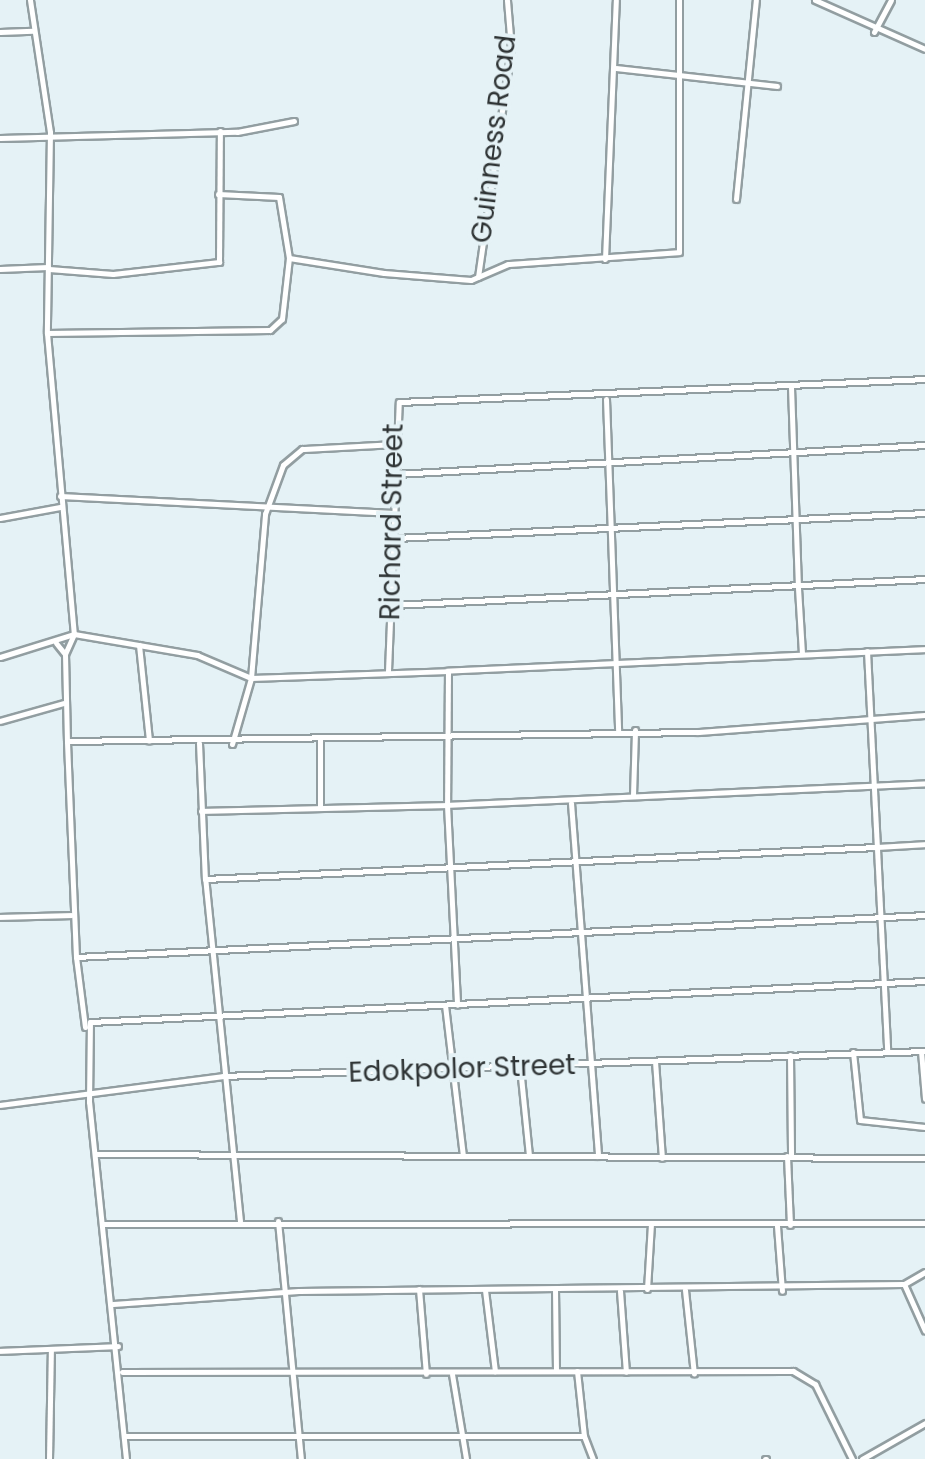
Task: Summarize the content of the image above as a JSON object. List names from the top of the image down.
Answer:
{
  "streets": {
    "street": ["Guinness Road", "Richard Street", "Edokpolor Street"]
  }
}
